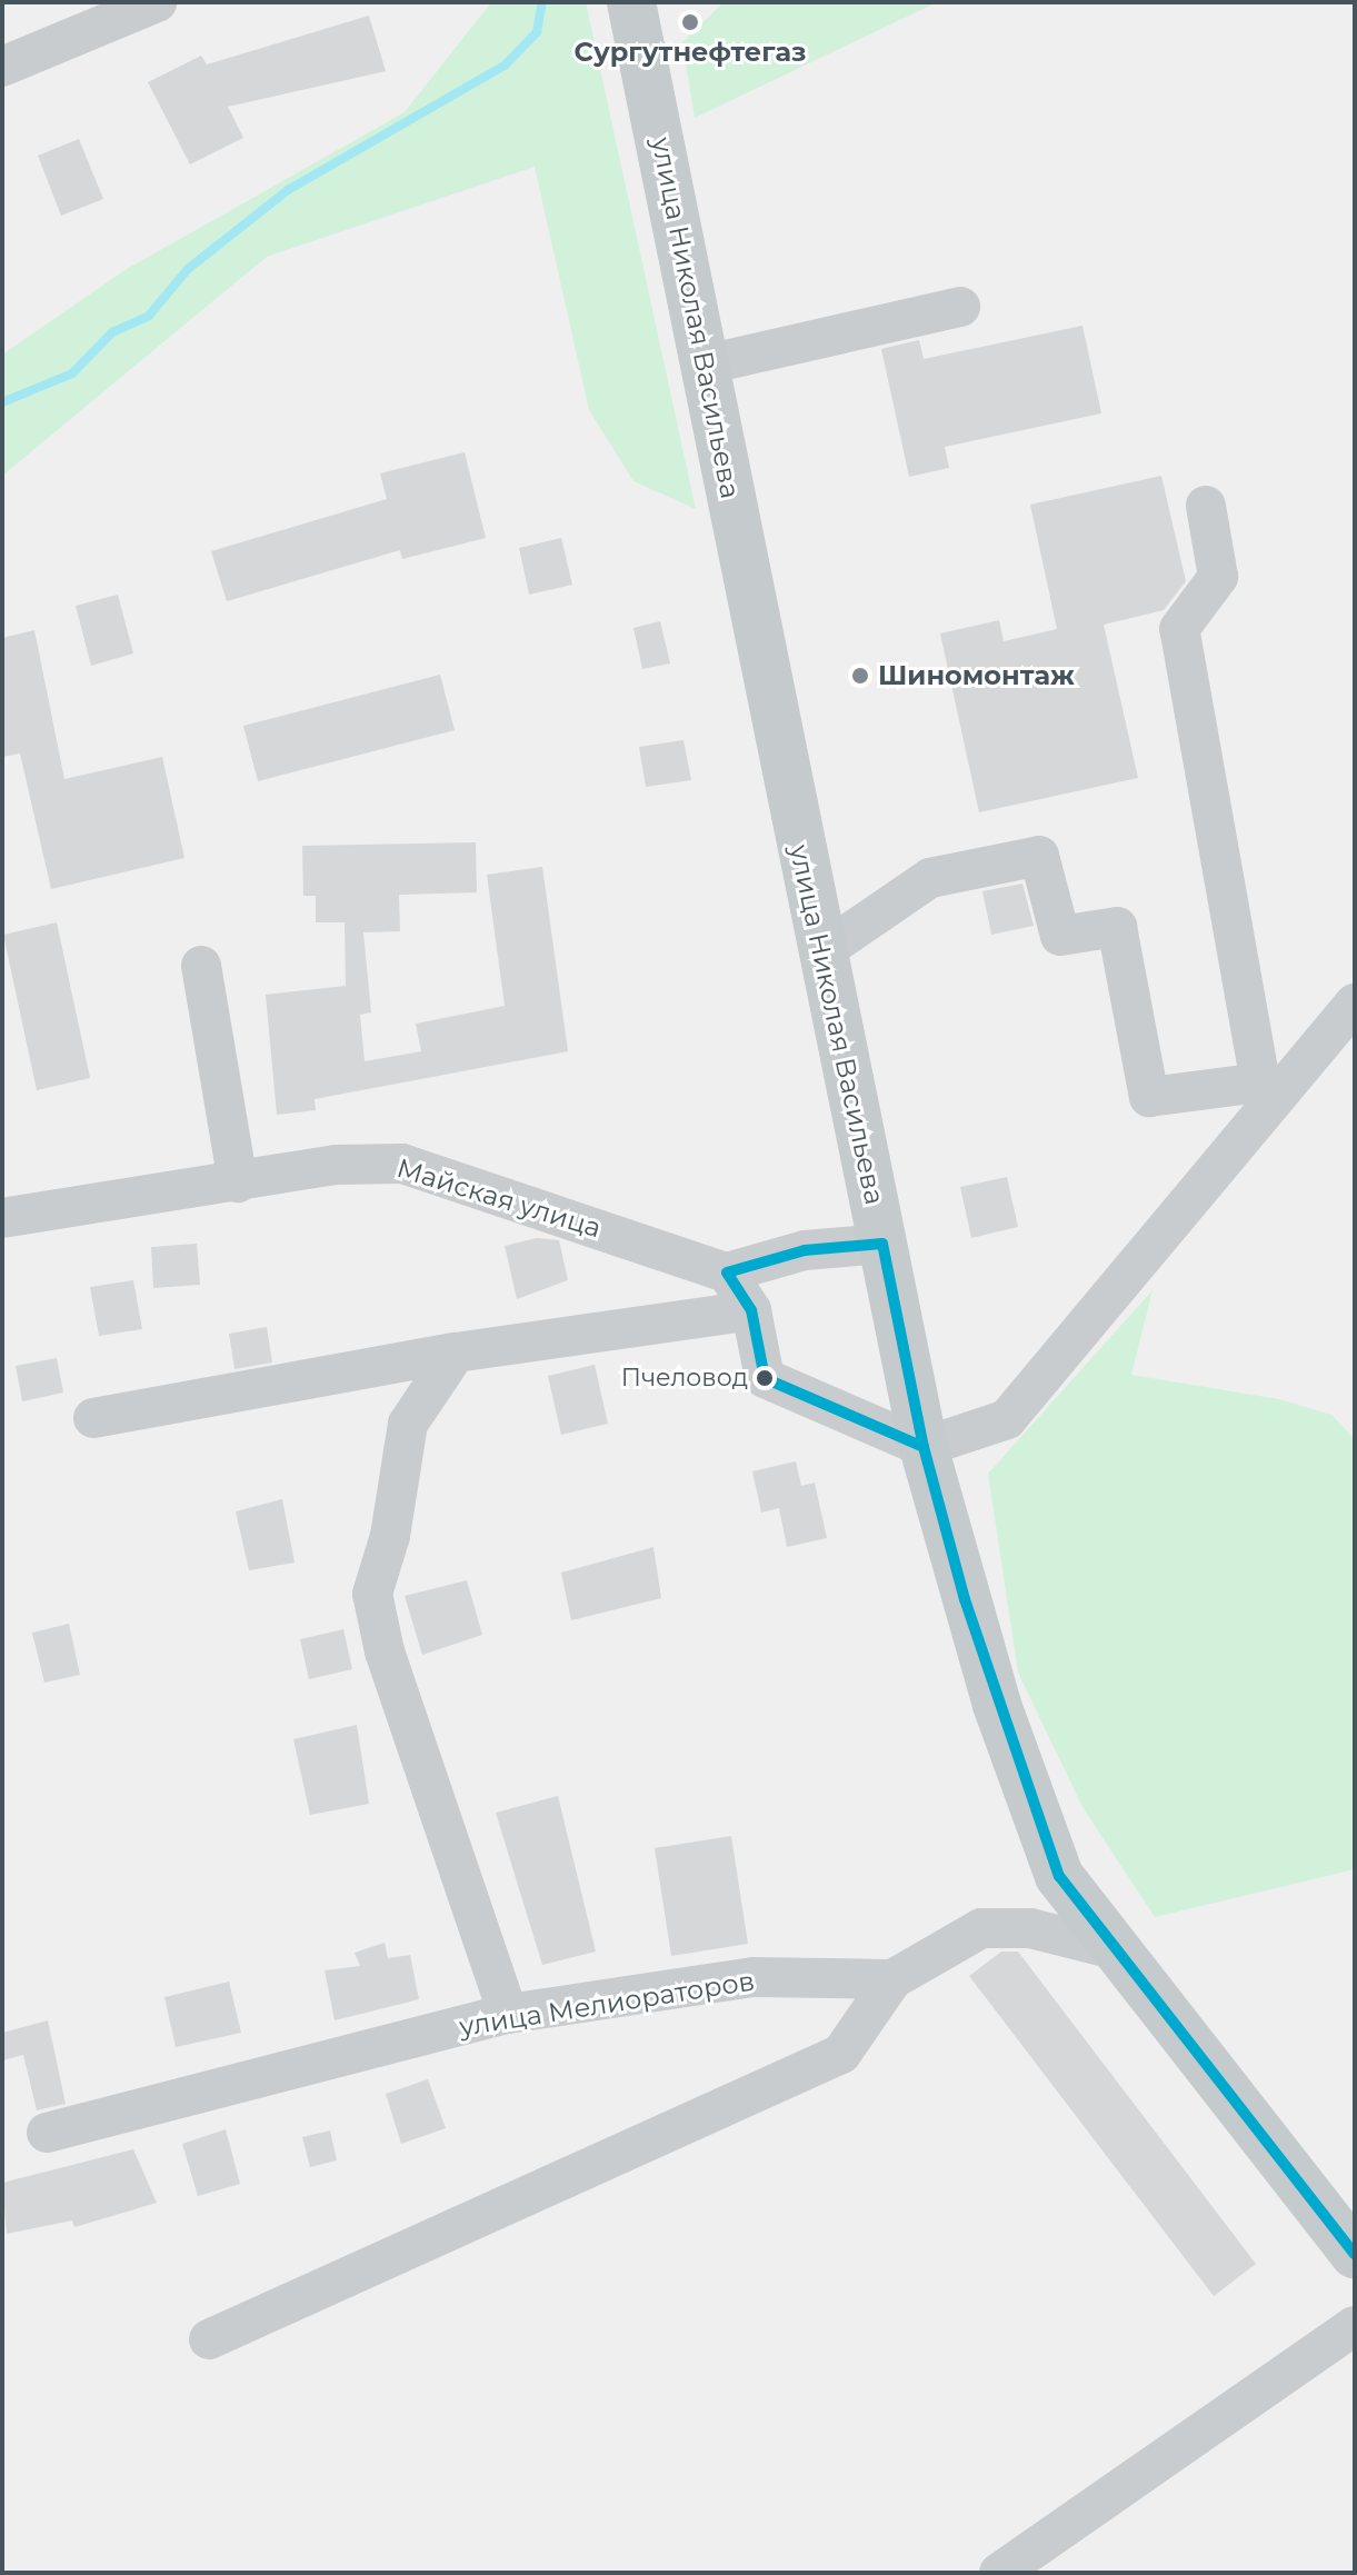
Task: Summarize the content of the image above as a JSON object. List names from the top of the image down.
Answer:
{
  "streets": {
    "main road": ["улица Николая Васильева"],
    "street": ["Майская улица", "улица Мелиораторов"]
  },
  "places": ["Сургутнефтегаз", "Шиномонтаж", "Пчеловод"]
}
